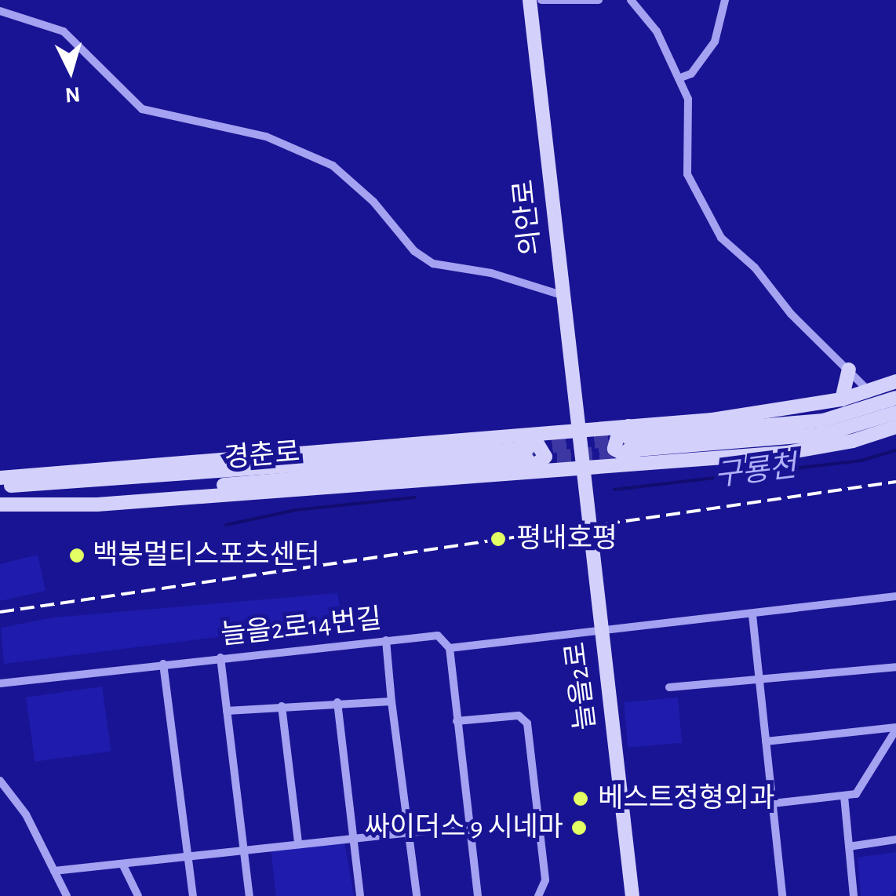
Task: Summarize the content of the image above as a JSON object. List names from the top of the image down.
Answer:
{
  "streets": {
    "street": [
      "의안로",
      "경춘로",
      "늘을2로14번길",
      "늘을2로"
    ]
  },
  "crossings": [
    ["의안로", "늘을2로"],
    ["늘을2로14번길", "늘을2로"]
  ],
  "water": ["구룡천"],
  "places": [
    "평내호평",
    "백봉멀티스포츠센터",
    "베스트정형외과",
    "싸이더스 9 시네마"
  ],
  "north": "bottom"
}
